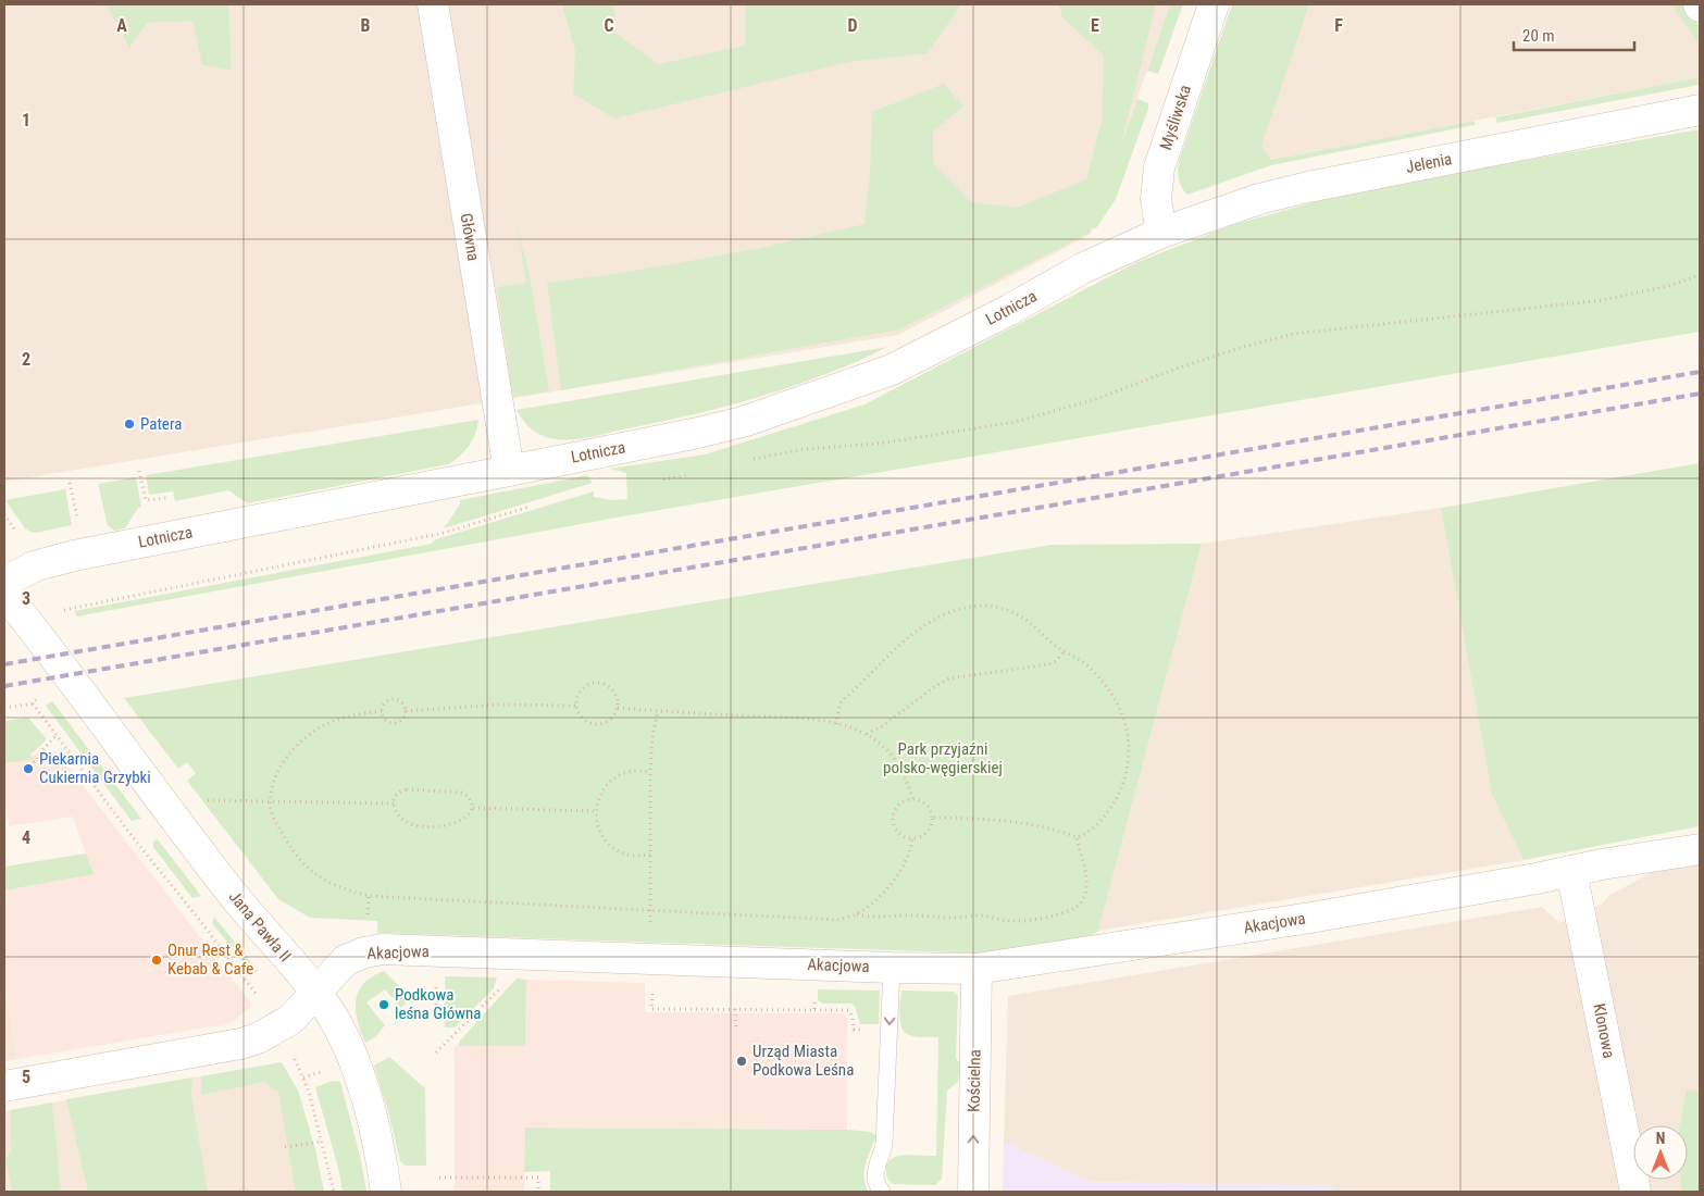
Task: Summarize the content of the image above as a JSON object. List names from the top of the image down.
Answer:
{
  "streets": {
    "street": [
      "Myśliwska",
      "Jelenia",
      "Główna",
      "Lotnicza",
      "Akacjowa",
      "Jana Pawła II",
      "Klonowa",
      "Kościelna"
    ]
  },
  "crossings": [
    ["Myśliwska", "Jelenia"],
    ["Myśliwska", "Lotnicza"],
    ["Jelenia", "Lotnicza"],
    ["Główna", "Lotnicza"],
    ["Akacjowa", "Jana Pawła II"],
    ["Akacjowa", "Klonowa"],
    ["Akacjowa", "Kościelna"]
  ],
  "one_way": ["Kościelna"],
  "parks": ["Park przyjaźni polsko-węgierskiej"],
  "places": [
    "Patera",
    "Piekarnia Cukiernia Grzybki",
    "Onur Rest & Kebab & Cafe",
    "Podkowa leśna Główna",
    "Urząd Miasta Podkowa Leśna"
  ],
  "scale_bar": "20 m",
  "north": "top",
  "grid": {
    "columns": [
      "A",
      "B",
      "C",
      "D",
      "E",
      "F"
    ],
    "rows": [
      "1",
      "2",
      "3",
      "4",
      "5"
    ]
  }
}
